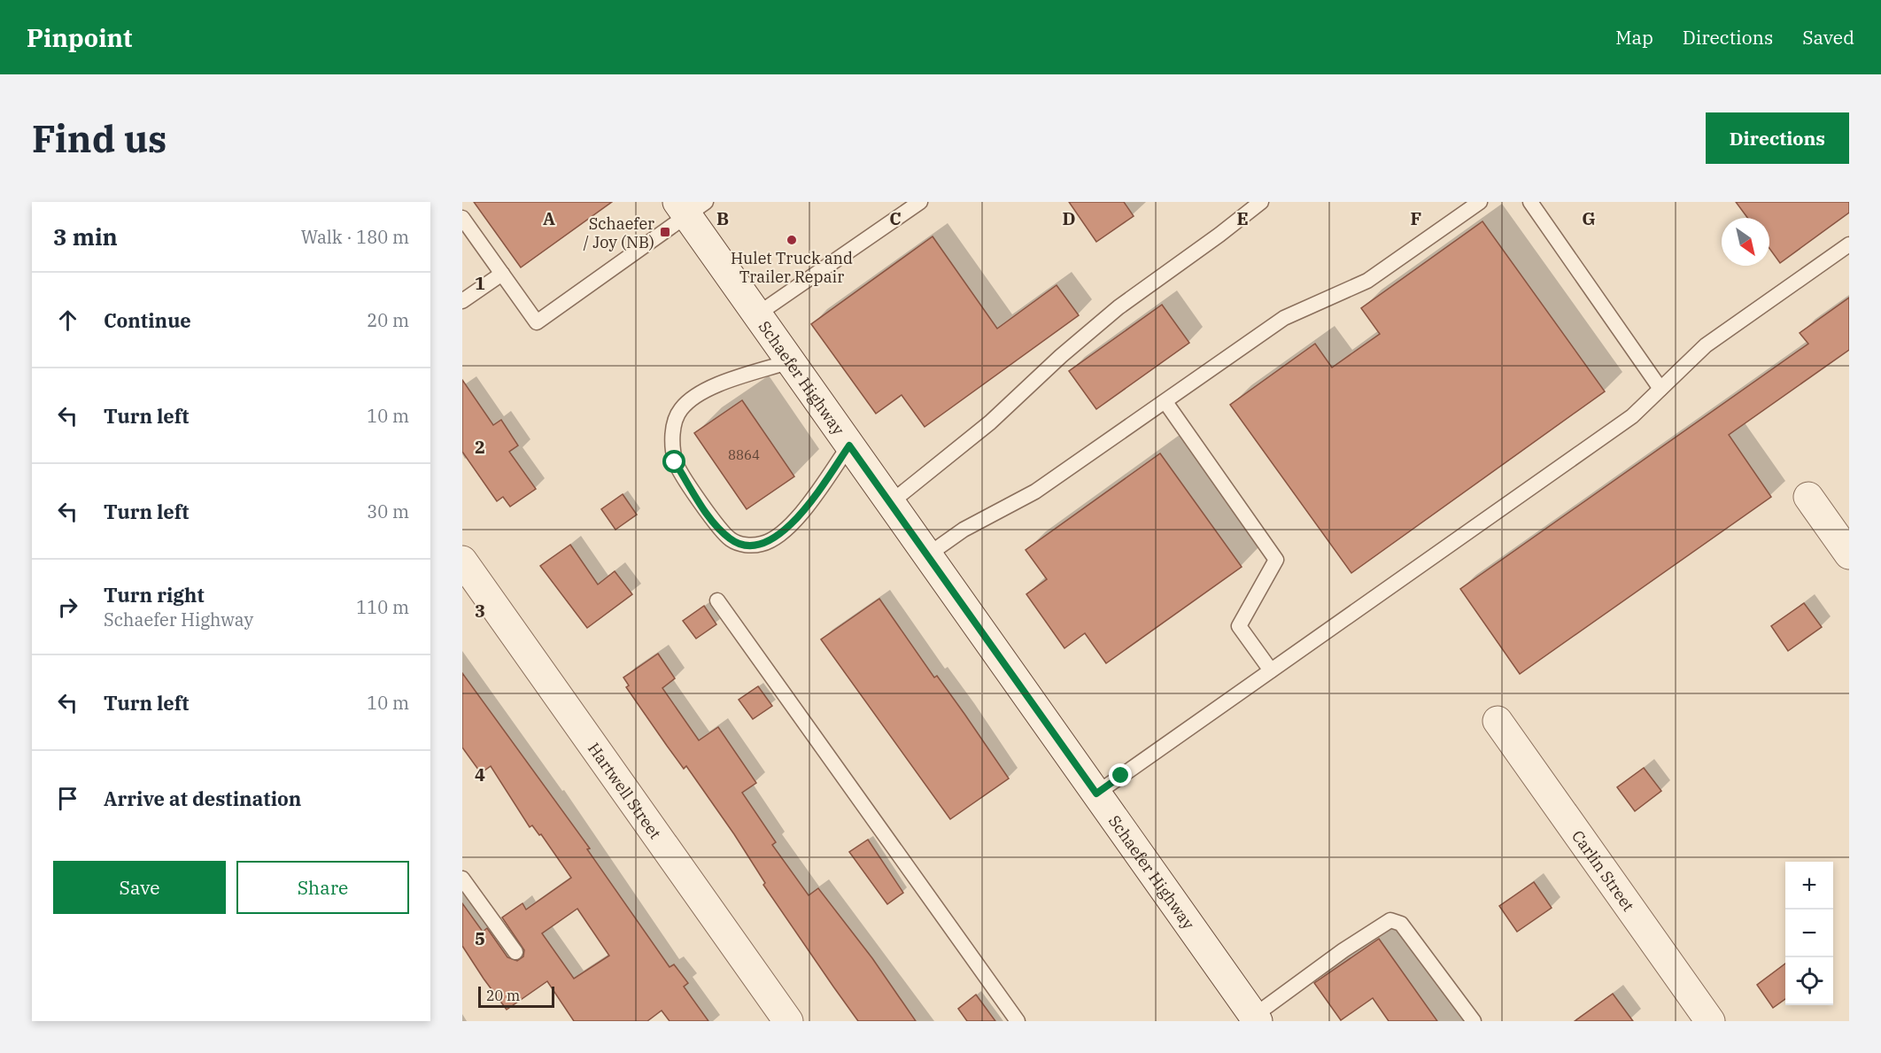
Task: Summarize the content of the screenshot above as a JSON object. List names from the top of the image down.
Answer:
{
  "streets": {
    "street": ["Schaefer Highway", "Hartwell Street", "Carlin Street"]
  },
  "places": {
    "transit": ["Schaefer / Joy (NB)"],
    "other": ["Hulet Truck and Trailer Repair"]
  },
  "house_numbers": ["8864"],
  "scale_bar": "20 m",
  "north": "bottom right",
  "page": {
    "header": "Pinpoint",
    "nav": ["Map", "Directions", "Saved"],
    "buttons": [
      "Directions",
      ["Save", "Share"]
    ],
    "title": "Find us",
    "heading": ["3 min", "Walk · 180 m"],
    "list": [
      ["Continue", "20 m"],
      ["Turn left", "10 m"],
      ["Turn left", "30 m"],
      ["Turn right", "Schaefer Highway", "110 m"],
      ["Turn left", "10 m"],
      "Arrive at destination"
    ],
    "map_buttons": ["+", "−"],
    "scale": "20 m"
  },
  "grid": {
    "columns": [
      "A",
      "B",
      "C",
      "D",
      "E",
      "F",
      "G"
    ],
    "rows": [
      "1",
      "2",
      "3",
      "4",
      "5"
    ]
  }
}
